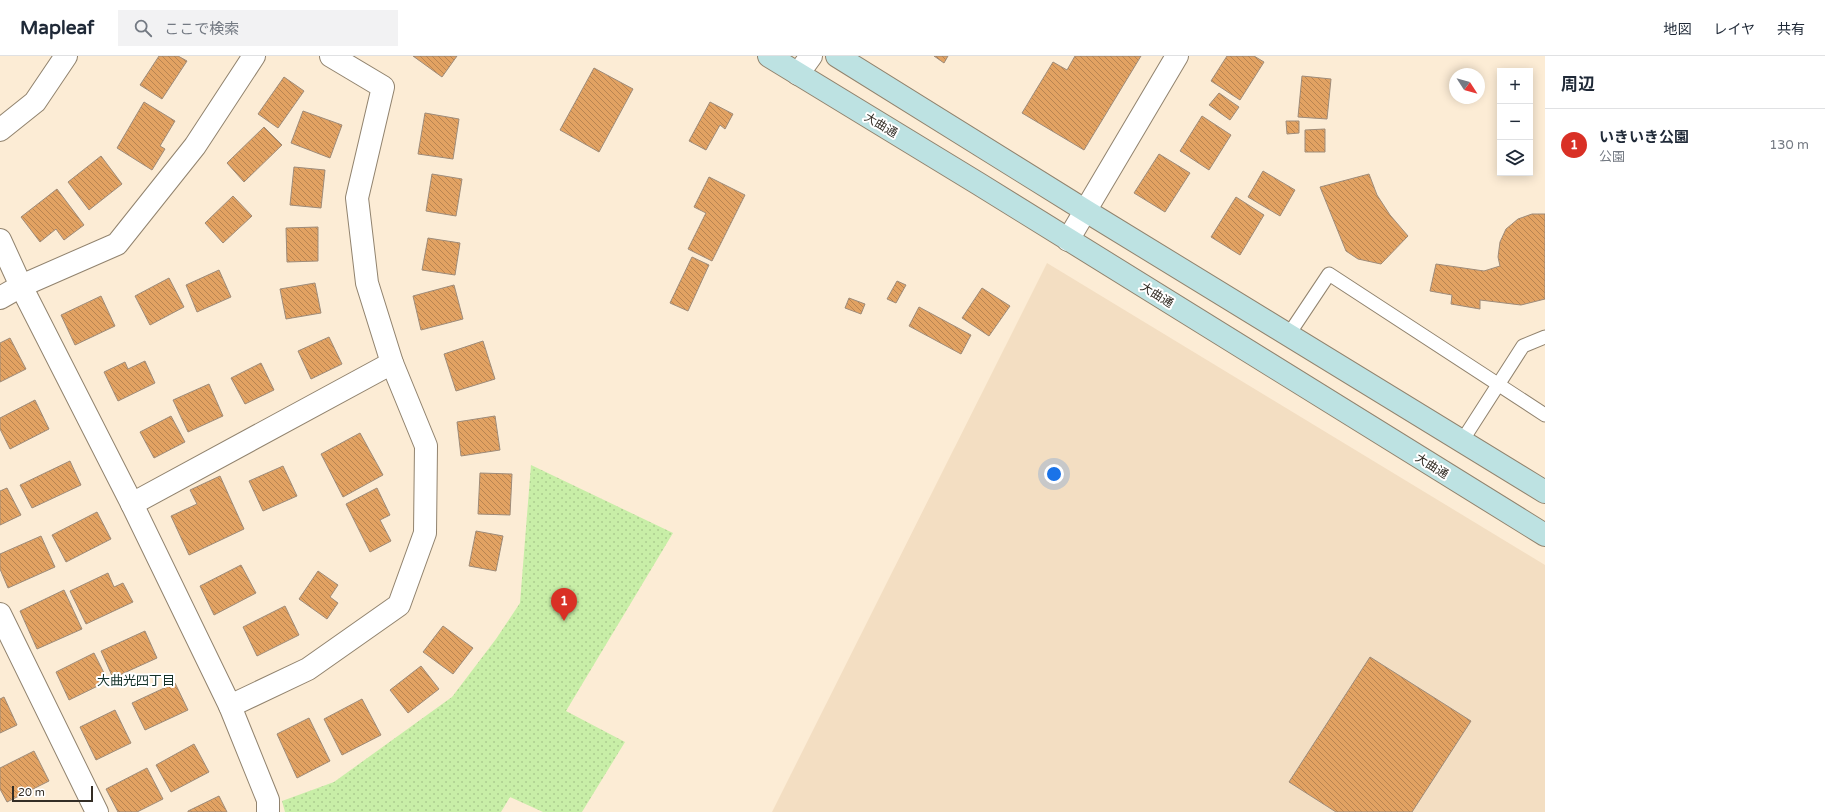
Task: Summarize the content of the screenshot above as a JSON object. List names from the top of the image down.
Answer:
{
  "streets": {
    "street": ["大曲通"]
  },
  "districts": ["大曲光四丁目"],
  "scale_bar": "20 m",
  "north": "bottom right",
  "page": {
    "header": "Mapleaf",
    "search": "ここで検索",
    "nav": ["地図", "レイヤ", "共有"],
    "heading": "周辺",
    "map_buttons": ["+", "−"],
    "list": [
      {
        "mark": "1",
        "name": "いきいき公園",
        "note": "公園",
        "value": "130 m"
      }
    ],
    "pins": "1",
    "scale": "20 m"
  }
}
